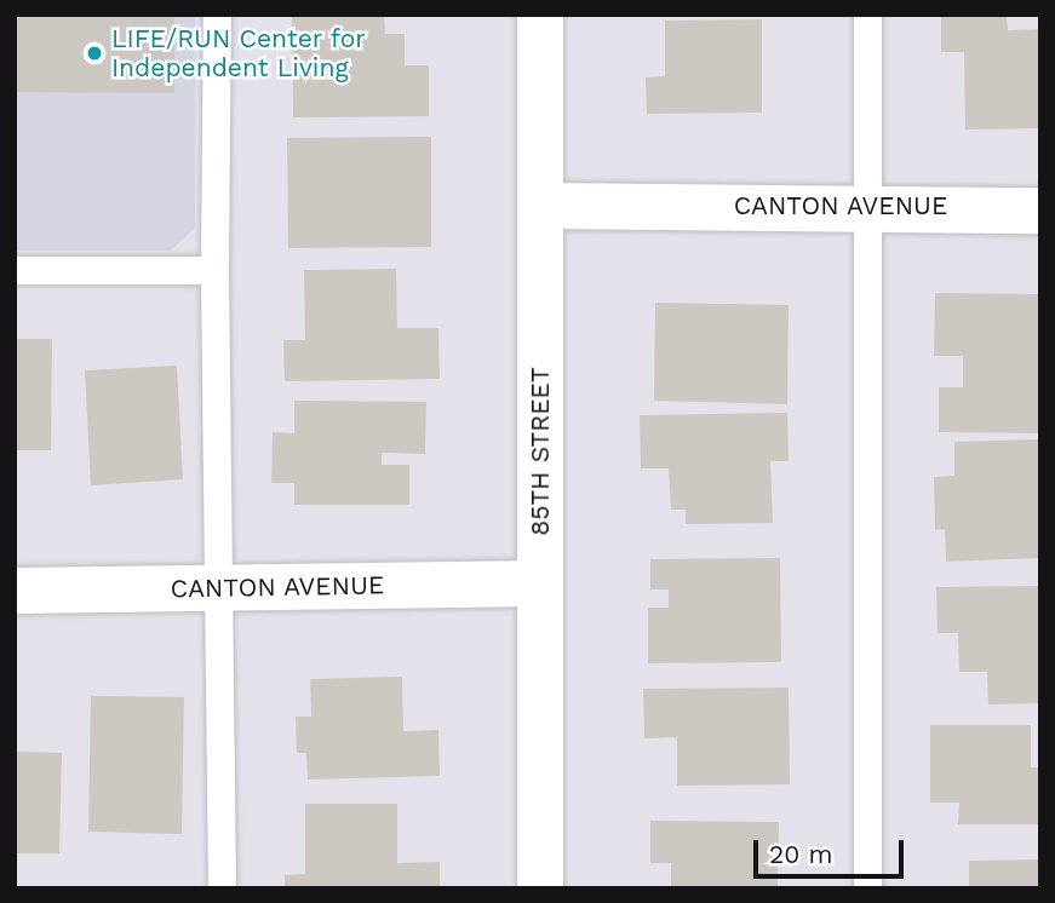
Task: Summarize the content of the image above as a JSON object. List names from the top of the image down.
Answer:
{
  "streets": {
    "street": ["CANTON AVENUE", "85TH STREET"]
  },
  "crossings": [
    ["CANTON AVENUE", "85TH STREET"]
  ],
  "places": ["LIFE/RUN Center for Independent Living"],
  "scale_bar": "20 m"
}
